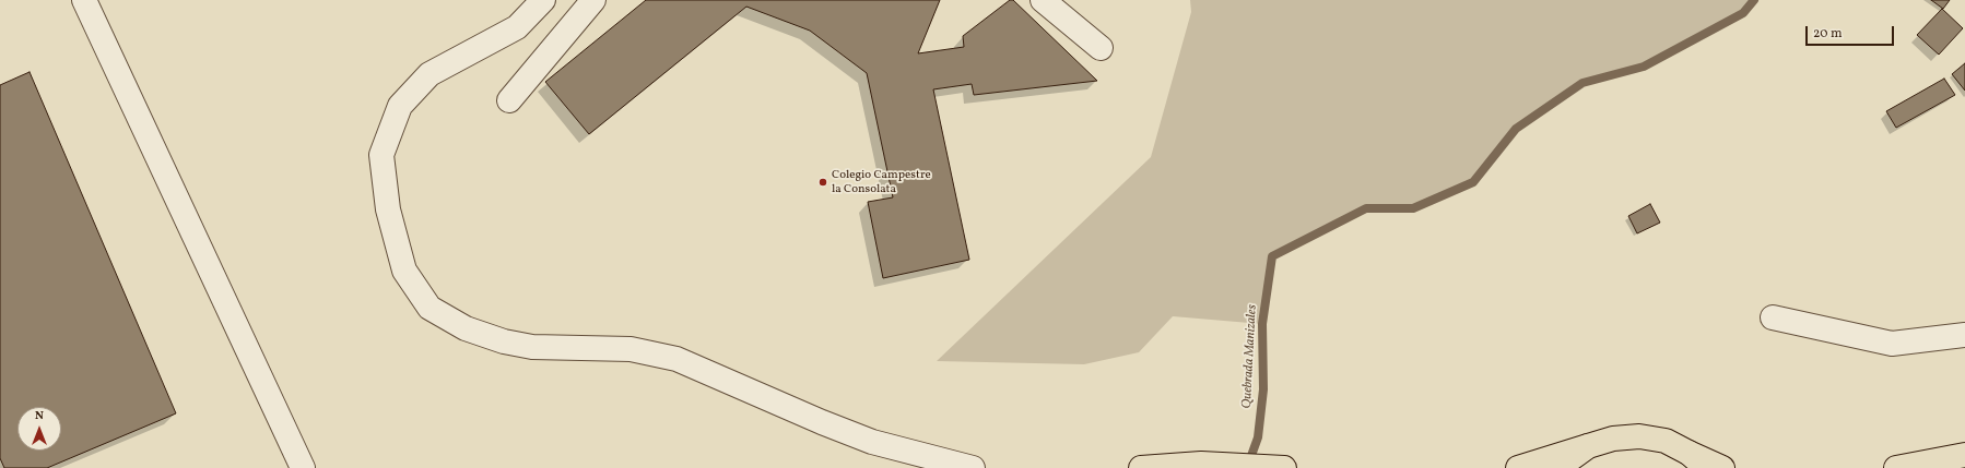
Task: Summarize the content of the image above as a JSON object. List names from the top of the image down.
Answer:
{
  "water": ["Quebrada Manizales"],
  "places": ["Colegio Campestre la Consolata"],
  "scale_bar": "20 m",
  "north": "top"
}
